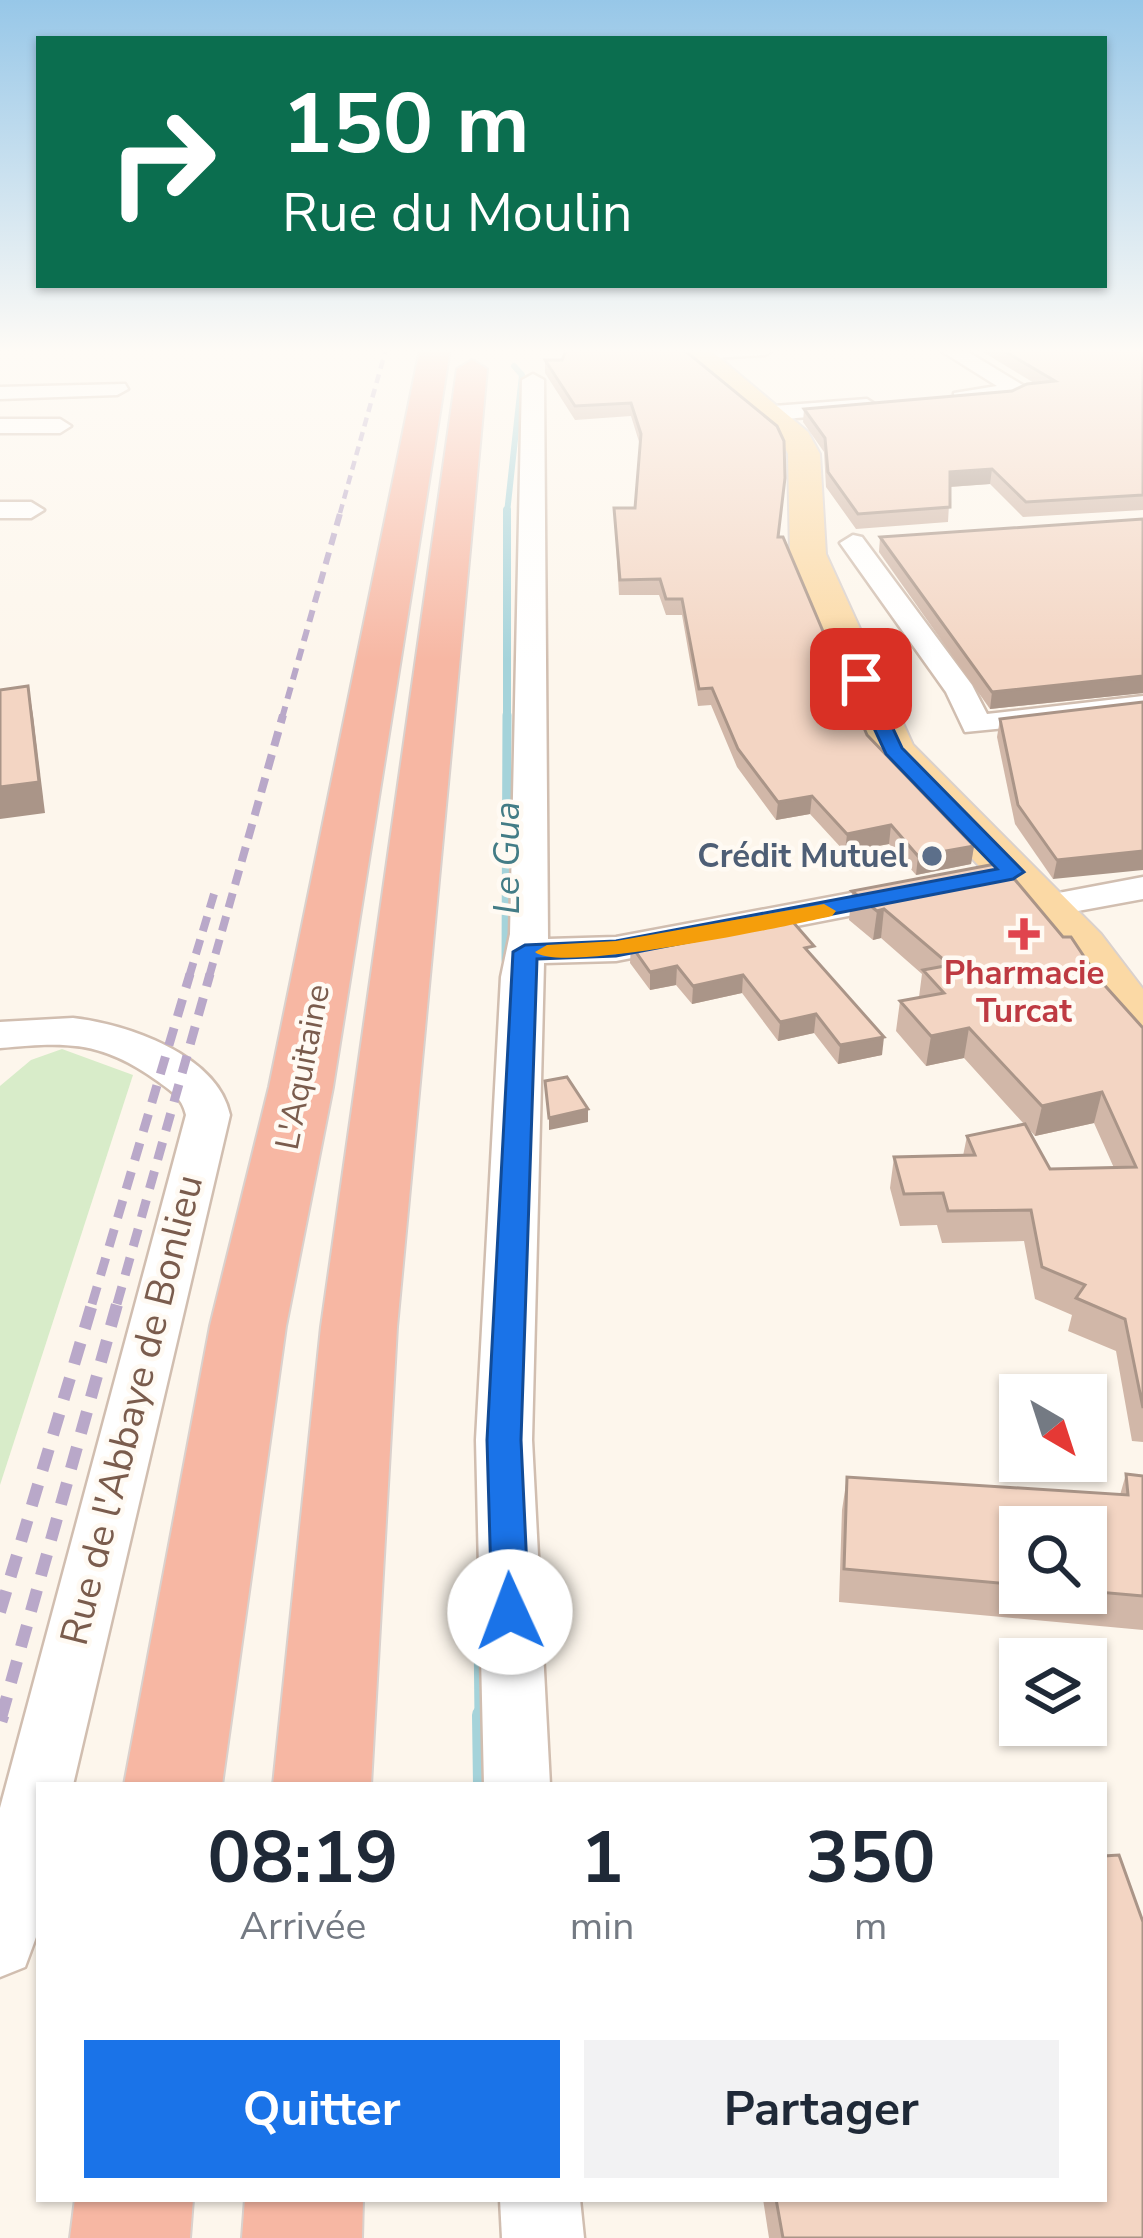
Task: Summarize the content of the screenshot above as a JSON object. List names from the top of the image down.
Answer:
{
  "streets": {
    "highway": ["L'Aquitaine"],
    "street": ["Rue de l'Abbaye de Bonlieu"]
  },
  "water": ["Le Gua"],
  "places": {
    "other": ["Crédit Mutuel"],
    "health": ["Pharmacie Turcat"]
  },
  "north": "bottom right",
  "page": {
    "turn": ["150 m", "Rue du Moulin"],
    "eta": [
      "08:19",
      "Arrivée",
      "1",
      "min",
      "350",
      "m"
    ],
    "buttons": ["Quitter", "Partager"]
  }
}
